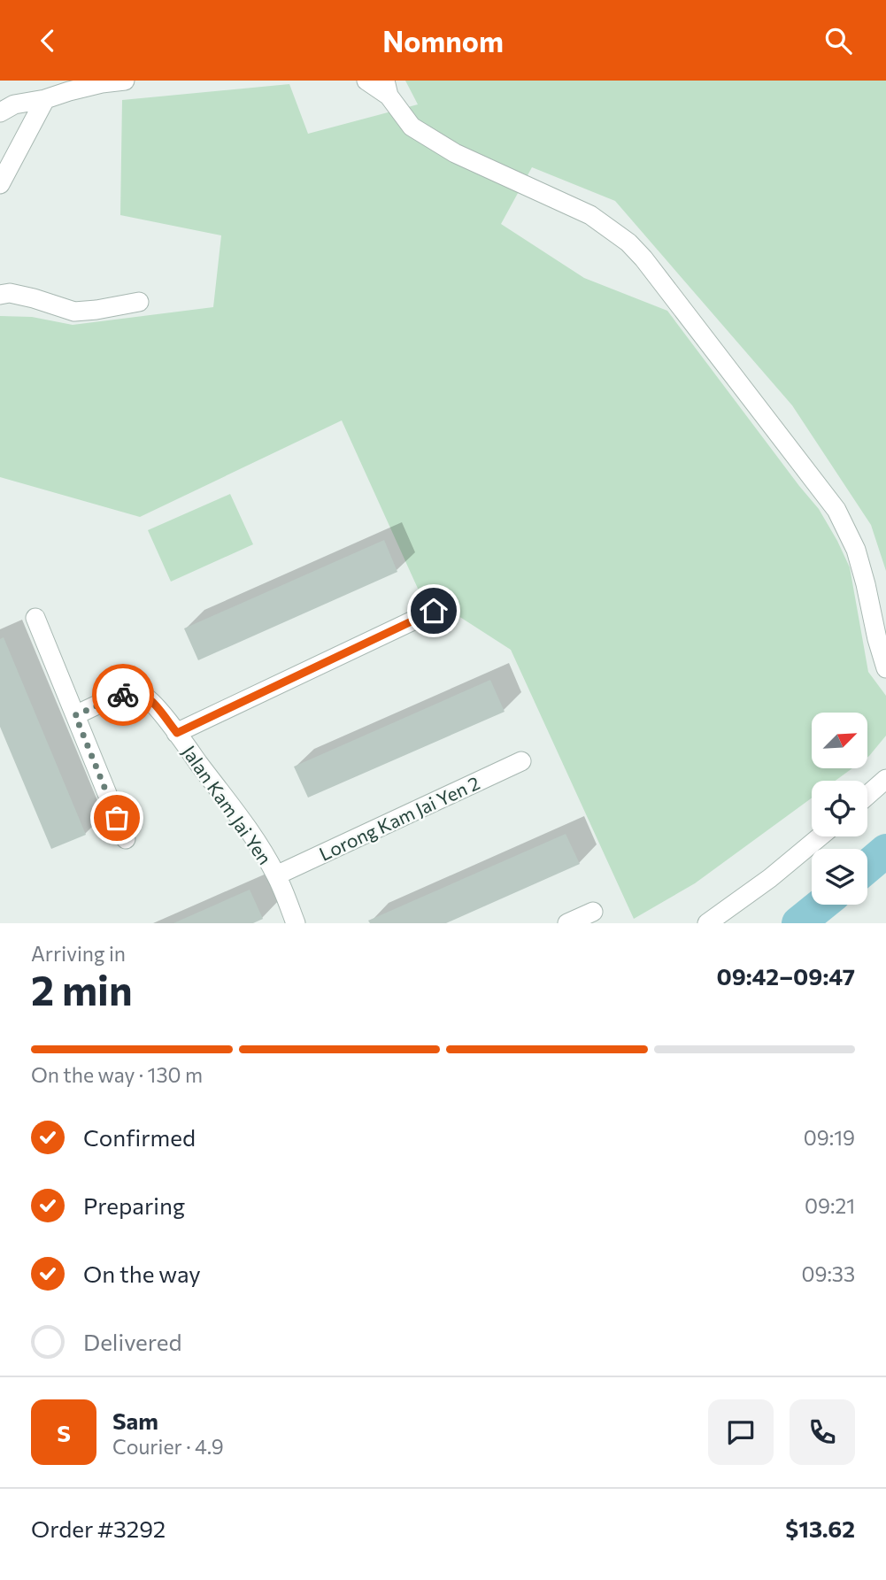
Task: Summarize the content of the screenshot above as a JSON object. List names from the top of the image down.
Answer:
{
  "streets": {
    "street": ["Jalan Kam Jai Yen", "Lorong Kam Jai Yen 2"]
  },
  "crossings": [
    ["Jalan Kam Jai Yen", "Lorong Kam Jai Yen 2"]
  ],
  "north": "top right",
  "page": {
    "header": "Nomnom",
    "heading": ["2 min", "Arriving in", "09:42–09:47"],
    "panel": [
      "Sam",
      "Courier · 4.9",
      "Order #3292",
      "$13.62"
    ],
    "bar": "On the way · 130 m",
    "list": [
      ["Confirmed", "09:19"],
      ["Preparing", "09:21"],
      ["On the way", "09:33"],
      "Delivered"
    ],
    "round": "S"
  }
}
